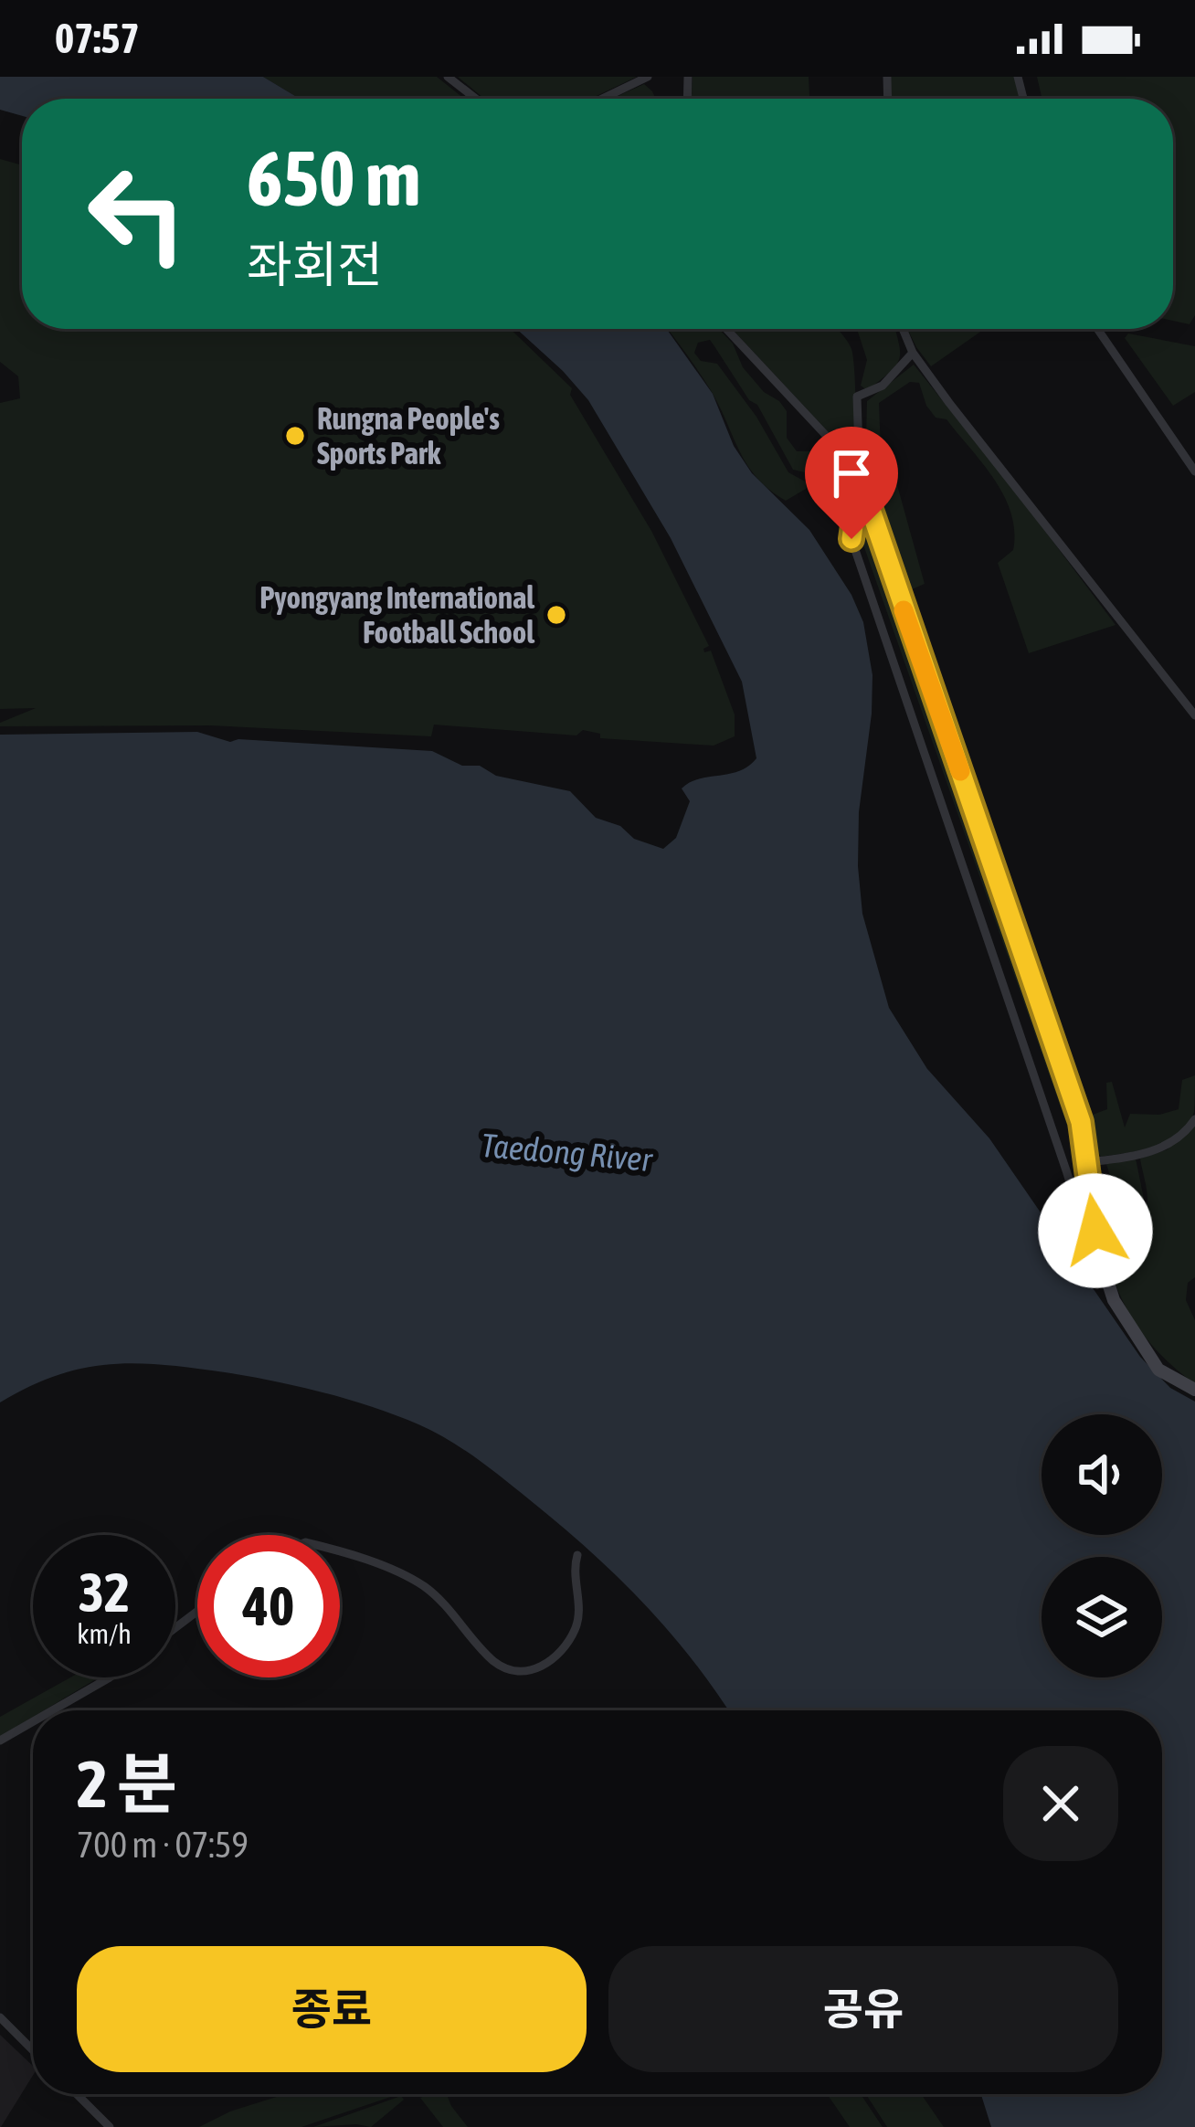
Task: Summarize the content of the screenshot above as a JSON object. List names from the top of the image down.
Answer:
{
  "water": ["Taedong River"],
  "places": ["Rungna People's Sports Park", "Pyongyang International Football School"],
  "page": {
    "status": "07:57",
    "turn": ["650 m", "좌회전"],
    "speed": "32 km/h",
    "limit": "40",
    "heading": ["2 분", "700 m · 07:59"],
    "buttons": ["종료", "공유"]
  }
}
